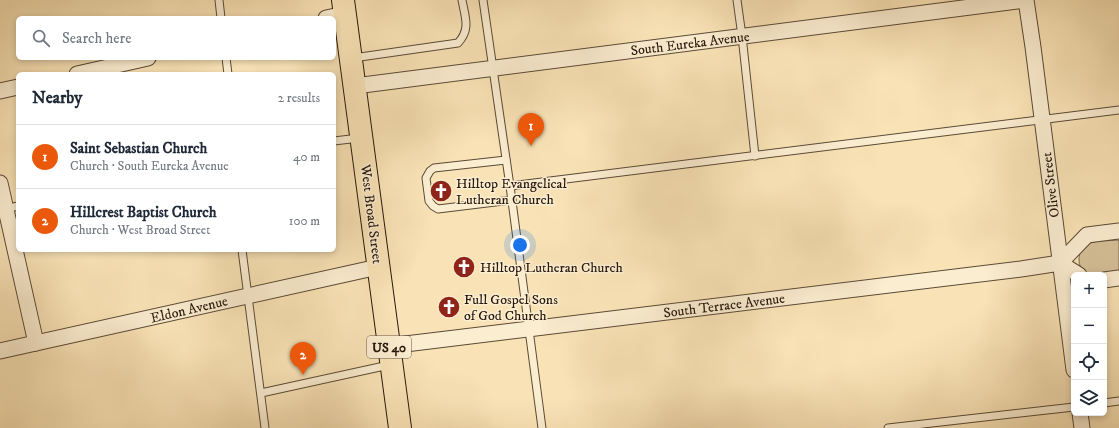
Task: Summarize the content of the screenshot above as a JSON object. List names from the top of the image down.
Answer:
{
  "streets": {
    "main road": ["West Broad Street", "US 40"],
    "street": [
      "South Eureka Avenue",
      "Olive Street",
      "South Terrace Avenue",
      "Eldon Avenue"
    ]
  },
  "crossings": [
    ["South Eureka Avenue", "Olive Street"],
    ["South Eureka Avenue", "West Broad Street"],
    ["Olive Street", "South Terrace Avenue"],
    ["West Broad Street", "South Terrace Avenue"],
    ["West Broad Street", "Eldon Avenue"]
  ],
  "places": {
    "church": ["Hilltop Evangelical Lutheran Church", "Hilltop Lutheran Church", "Full Gospel Sons of God Church"]
  },
  "page": {
    "search": "Search here",
    "heading": ["Nearby", "2 results"],
    "pins": ["1", "2"],
    "list": [
      {
        "mark": "1",
        "name": "Saint Sebastian Church",
        "note": "Church · South Eureka Avenue",
        "value": "40 m"
      },
      {
        "mark": "2",
        "name": "Hillcrest Baptist Church",
        "note": "Church · West Broad Street",
        "value": "100 m"
      }
    ],
    "map_buttons": ["+", "−"]
  }
}
